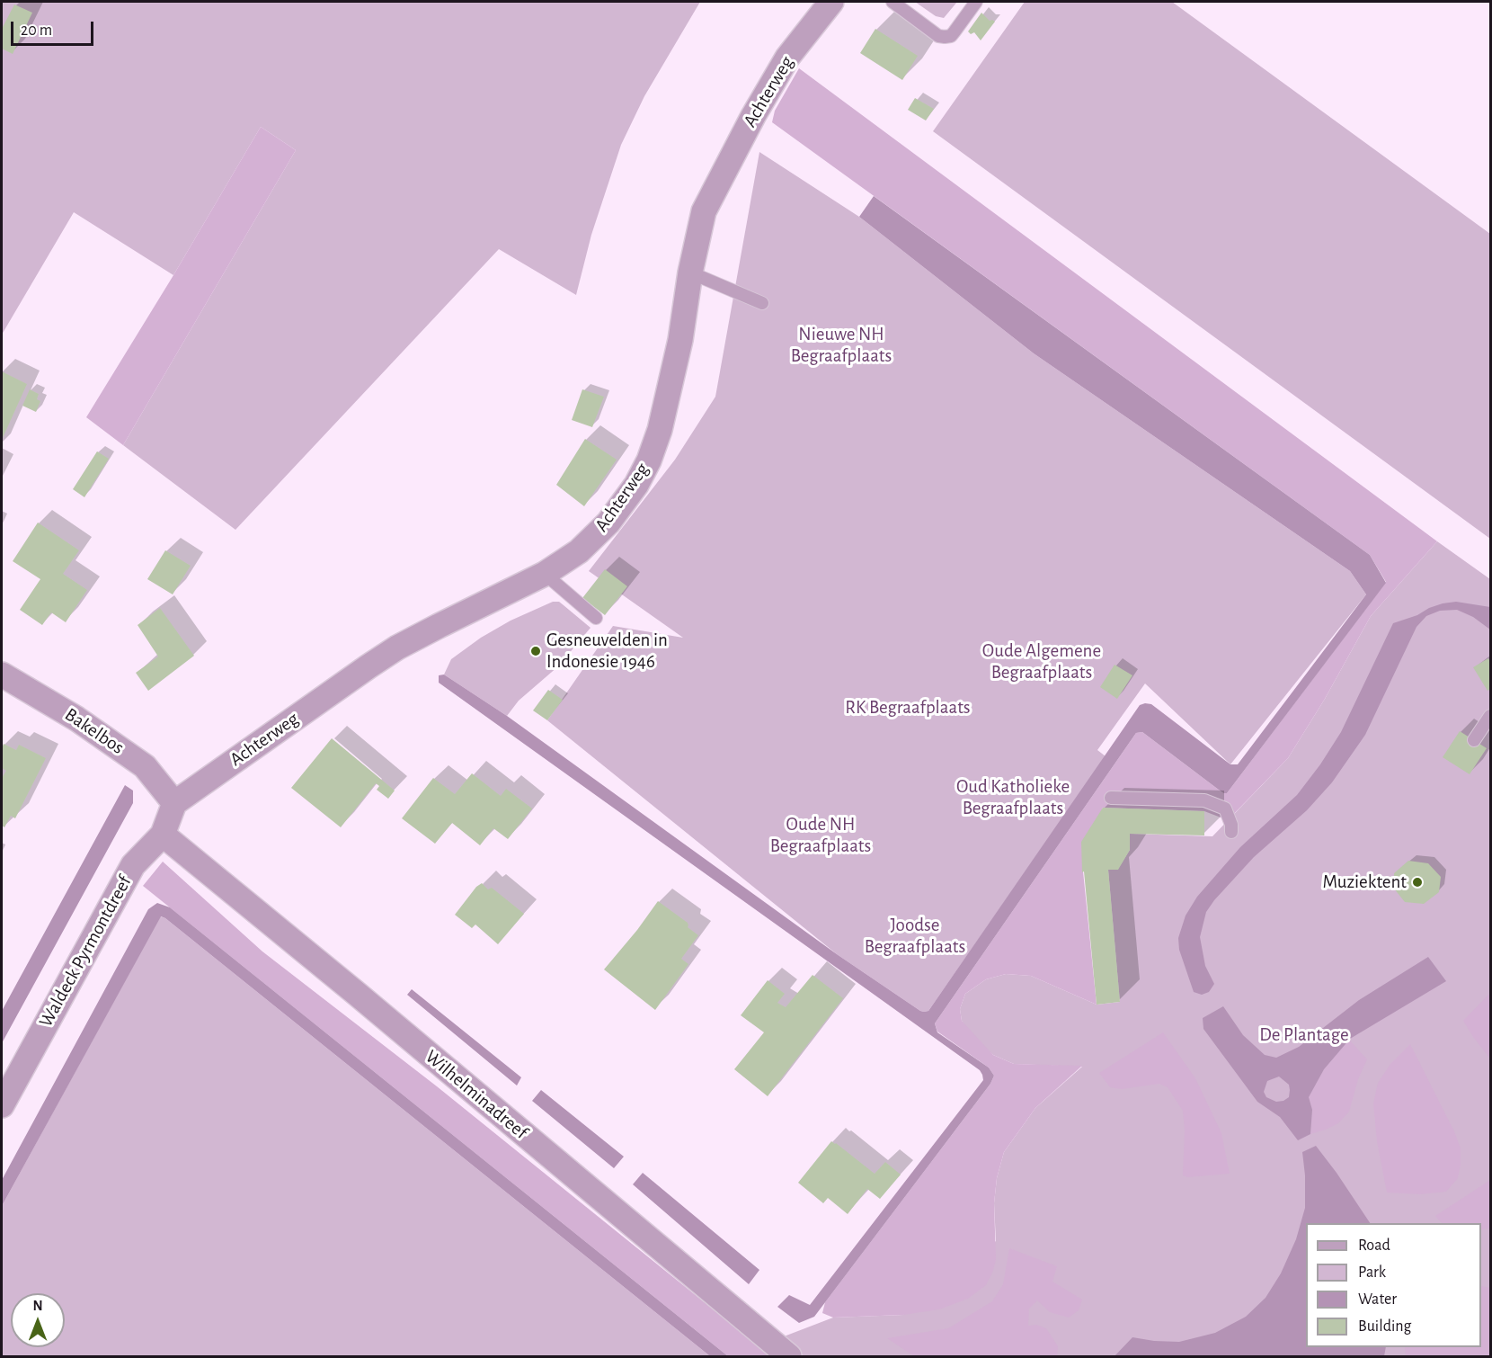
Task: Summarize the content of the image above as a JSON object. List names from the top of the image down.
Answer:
{
  "streets": {
    "street": [
      "Achterweg",
      "Bakelbos",
      "Waldeck Pyrmontdreef",
      "Wilhelminadreef"
    ]
  },
  "crossings": [
    ["Achterweg", "Bakelbos"],
    ["Achterweg", "Waldeck Pyrmontdreef"],
    ["Bakelbos", "Waldeck Pyrmontdreef"],
    ["Waldeck Pyrmontdreef", "Wilhelminadreef"]
  ],
  "parks": [
    "Nieuwe NH Begraafplaats",
    "Oude Algemene Begraafplaats",
    "RK Begraafplaats",
    "Oud Katholieke Begraafplaats",
    "Oude NH Begraafplaats",
    "Joodse Begraafplaats",
    "De Plantage"
  ],
  "places": ["Gesneuvelden in Indonesie 1946", "Muziektent"],
  "legend": [
    "Road",
    "Park",
    "Water",
    "Building"
  ],
  "scale_bar": "20 m",
  "north": "top"
}
